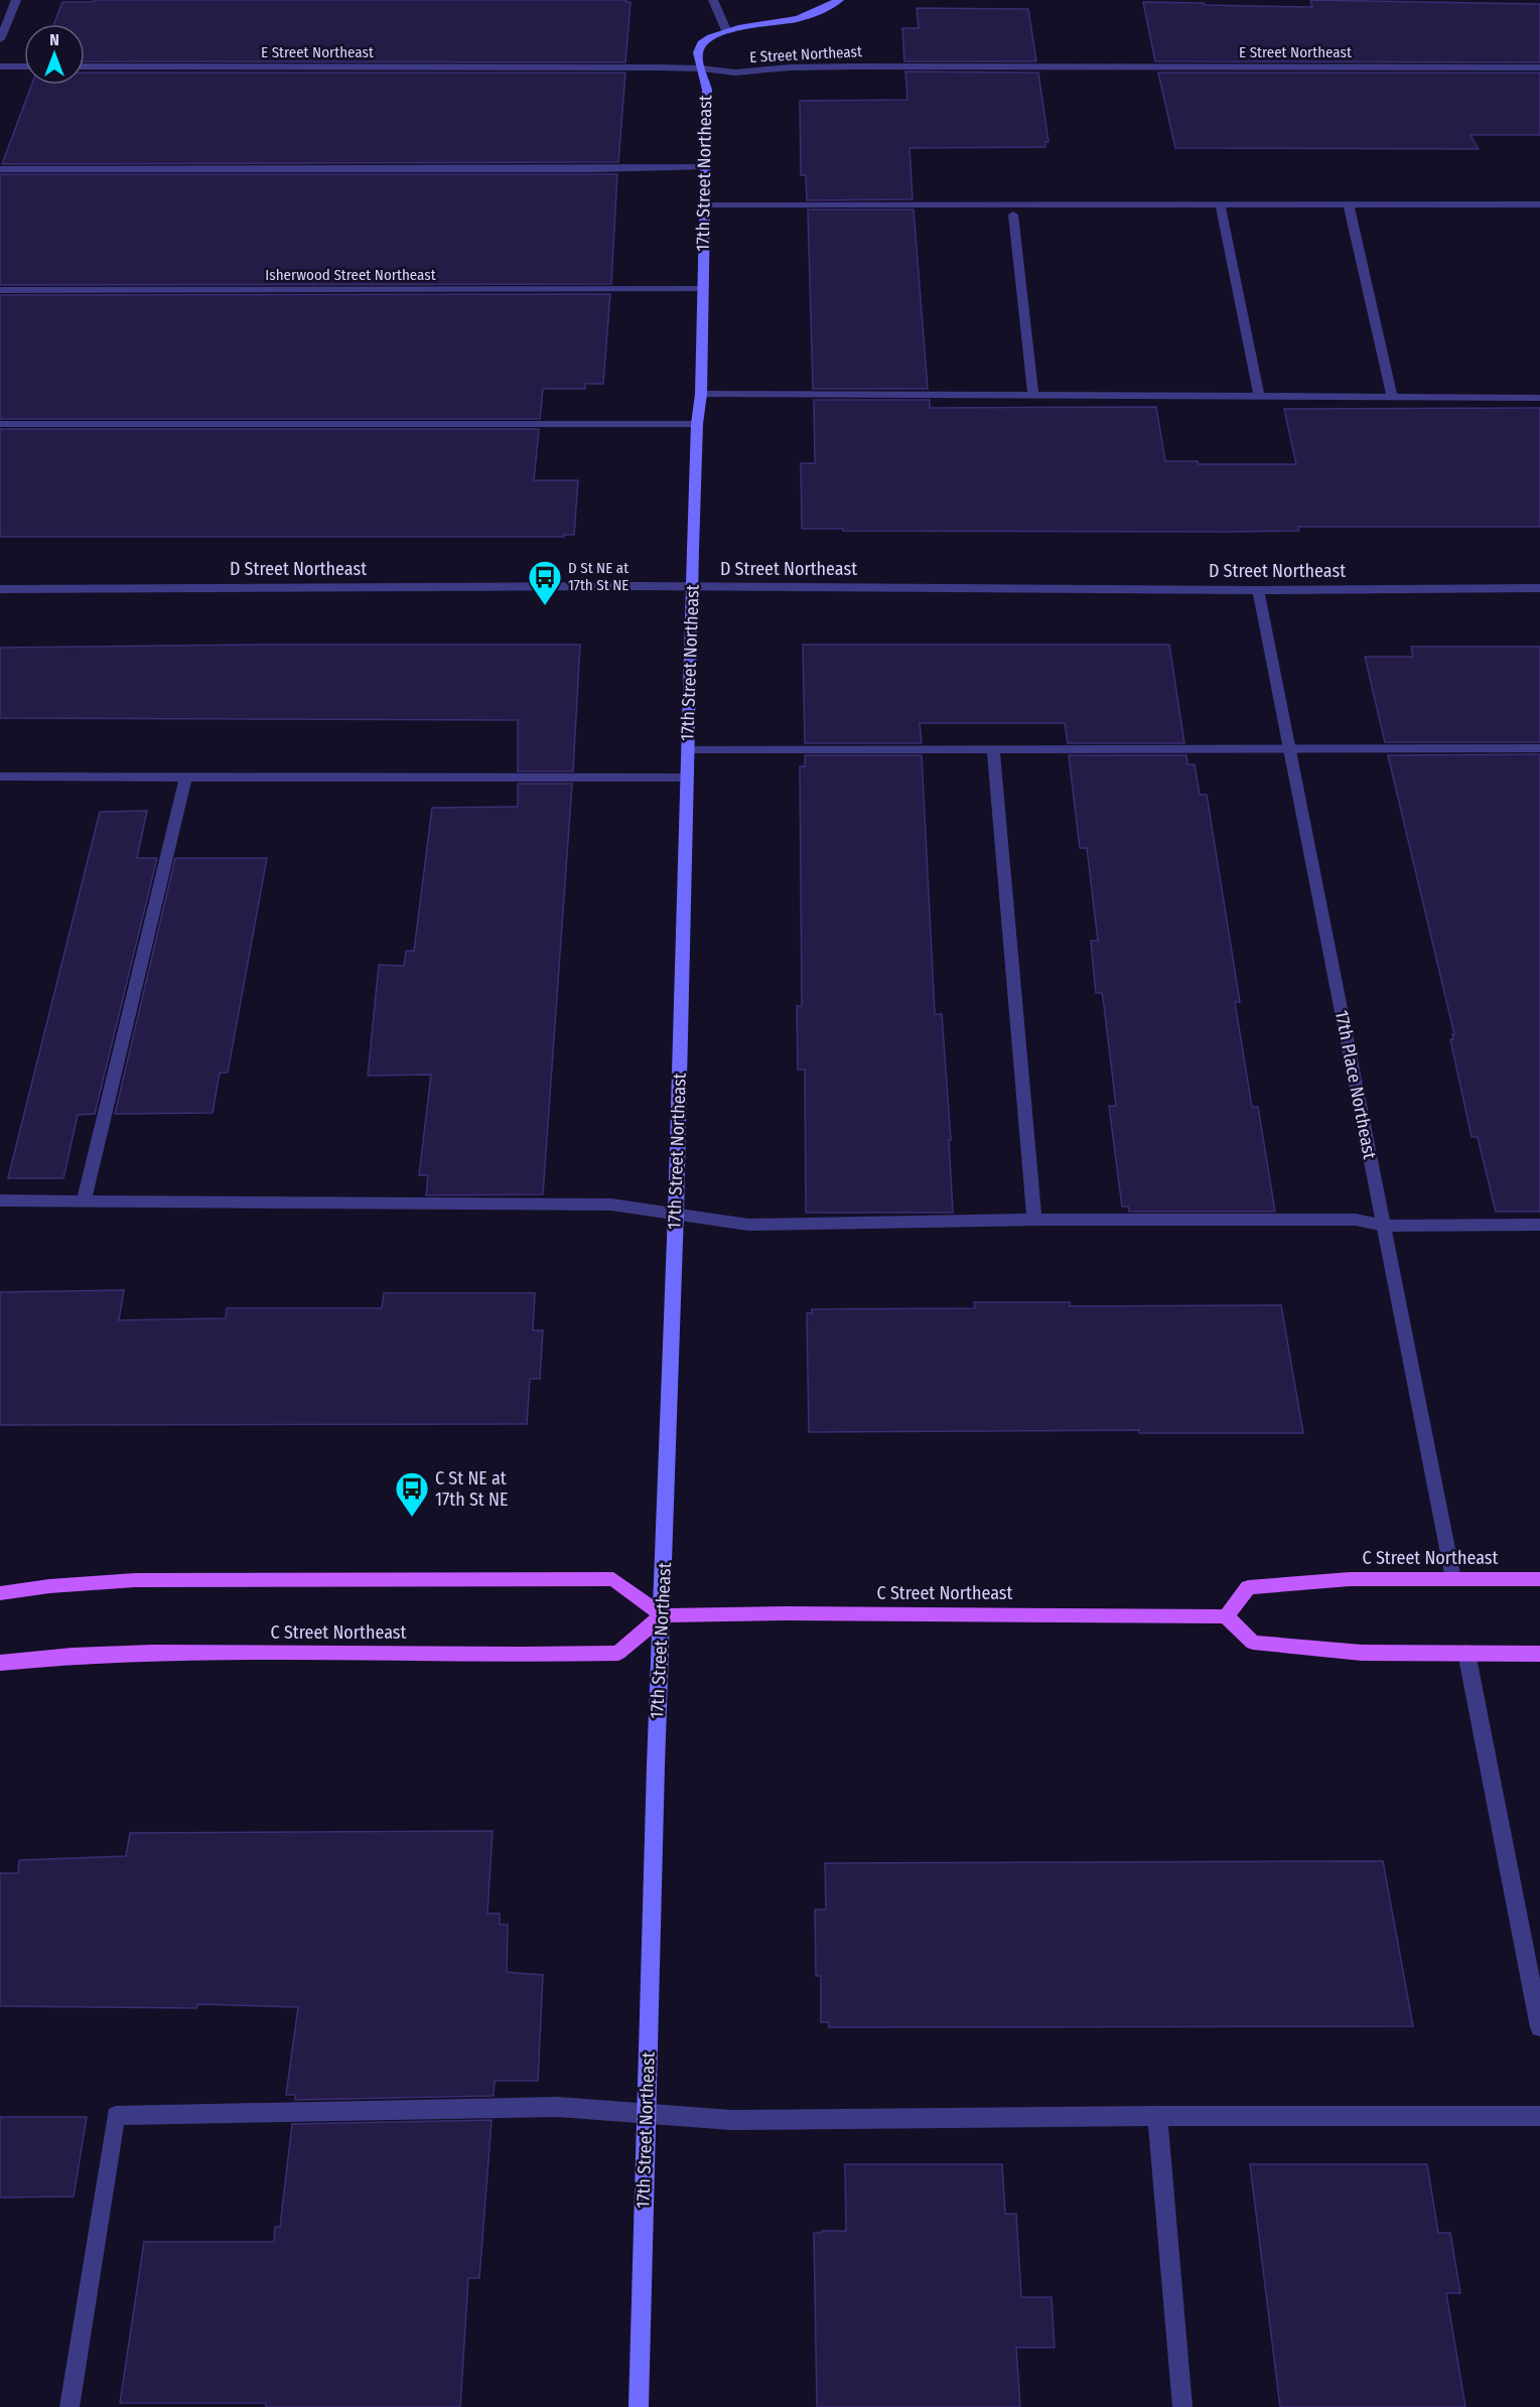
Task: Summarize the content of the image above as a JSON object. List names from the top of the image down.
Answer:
{
  "streets": {
    "main road": ["17th Street Northeast", "C Street Northeast"],
    "street": [
      "E Street Northeast",
      "Isherwood Street Northeast",
      "D Street Northeast",
      "17th Place Northeast"
    ]
  },
  "crossings": [
    ["E Street Northeast", "17th Street Northeast"],
    ["17th Street Northeast", "Isherwood Street Northeast"],
    ["17th Street Northeast", "D Street Northeast"],
    ["17th Street Northeast", "C Street Northeast"],
    ["D Street Northeast", "17th Place Northeast"],
    ["17th Place Northeast", "C Street Northeast"]
  ],
  "places": {
    "bus stop": ["D St NE at 17th St NE", "C St NE at 17th St NE"]
  },
  "north": "top"
}
